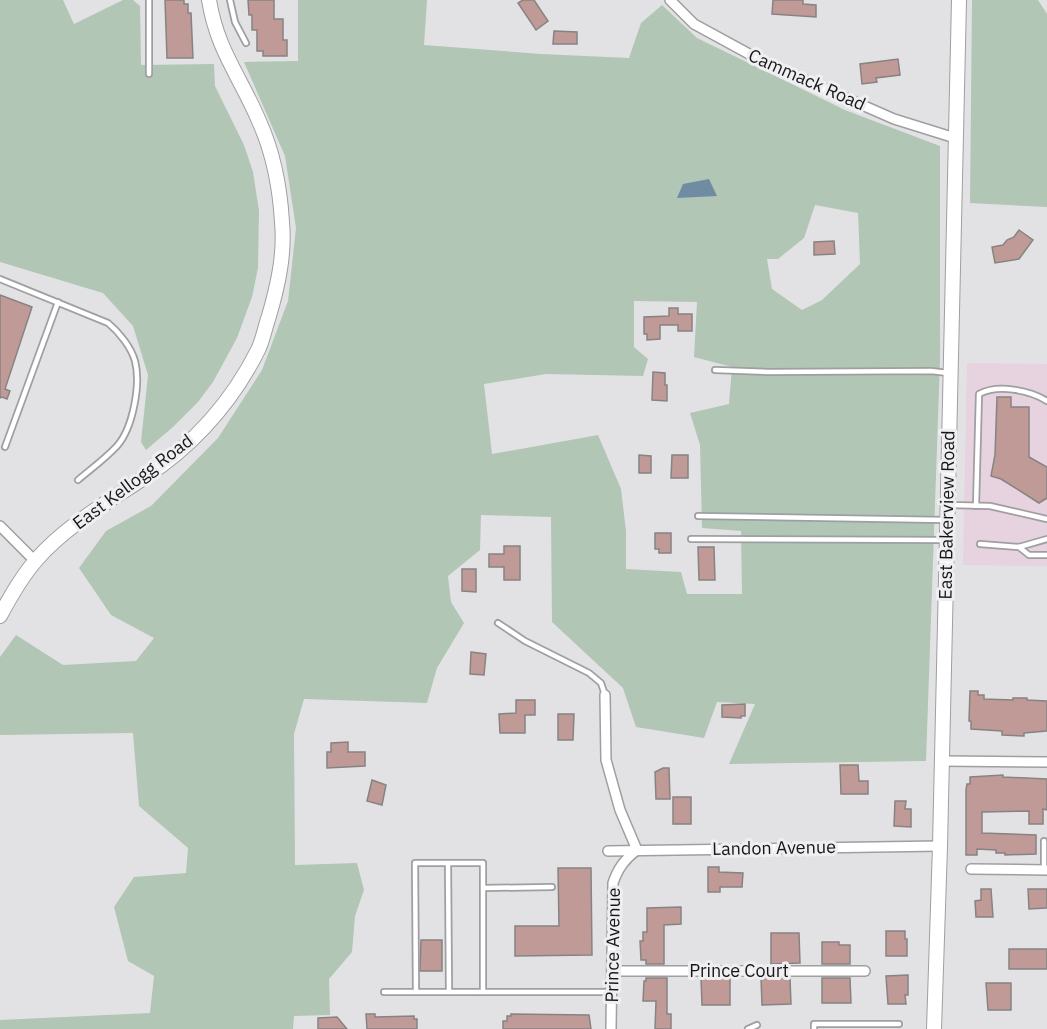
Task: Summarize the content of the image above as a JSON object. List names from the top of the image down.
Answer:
{
  "streets": {
    "main road": ["East Kellogg Road", "East Bakerview Road"],
    "street": [
      "Cammack Road",
      "Landon Avenue",
      "Prince Avenue",
      "Prince Court"
    ]
  },
  "crossings": [
    ["Cammack Road", "East Bakerview Road"],
    ["East Bakerview Road", "Landon Avenue"],
    ["Landon Avenue", "Prince Avenue"],
    ["Prince Avenue", "Prince Court"]
  ]
}
